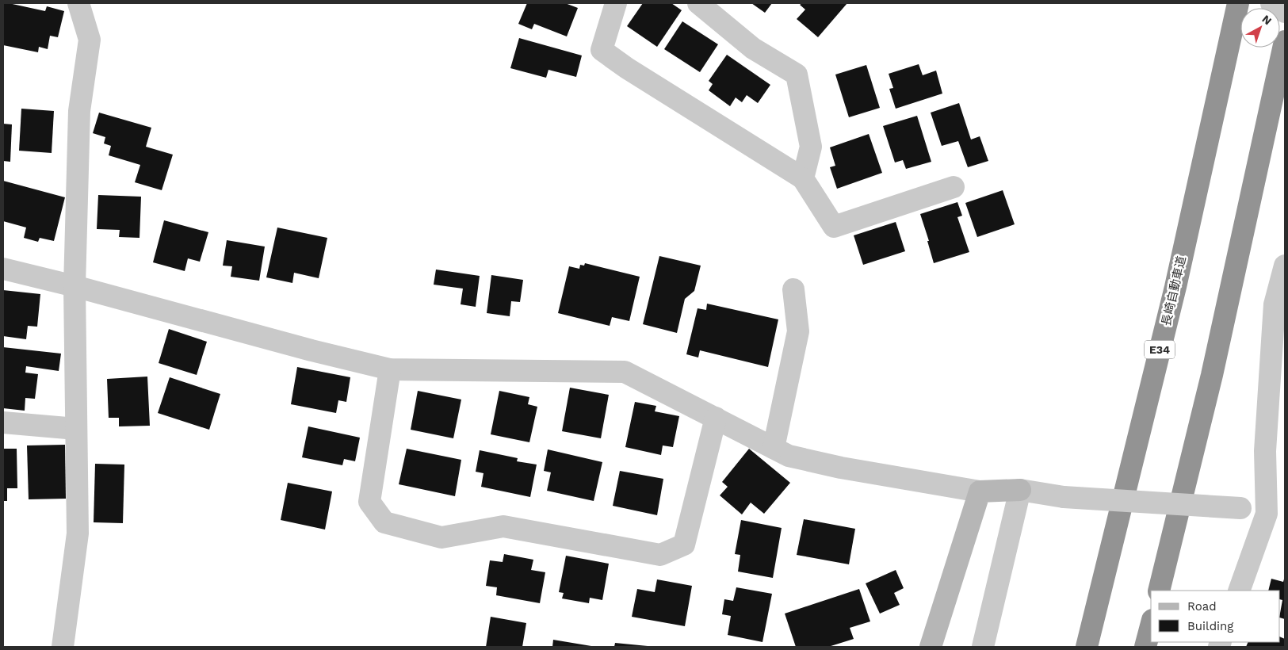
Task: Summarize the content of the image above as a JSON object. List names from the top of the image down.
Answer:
{
  "streets": {
    "highway": ["長崎自動車道", "E34"]
  },
  "legend": ["Road", "Building"],
  "north": "top right"
}
